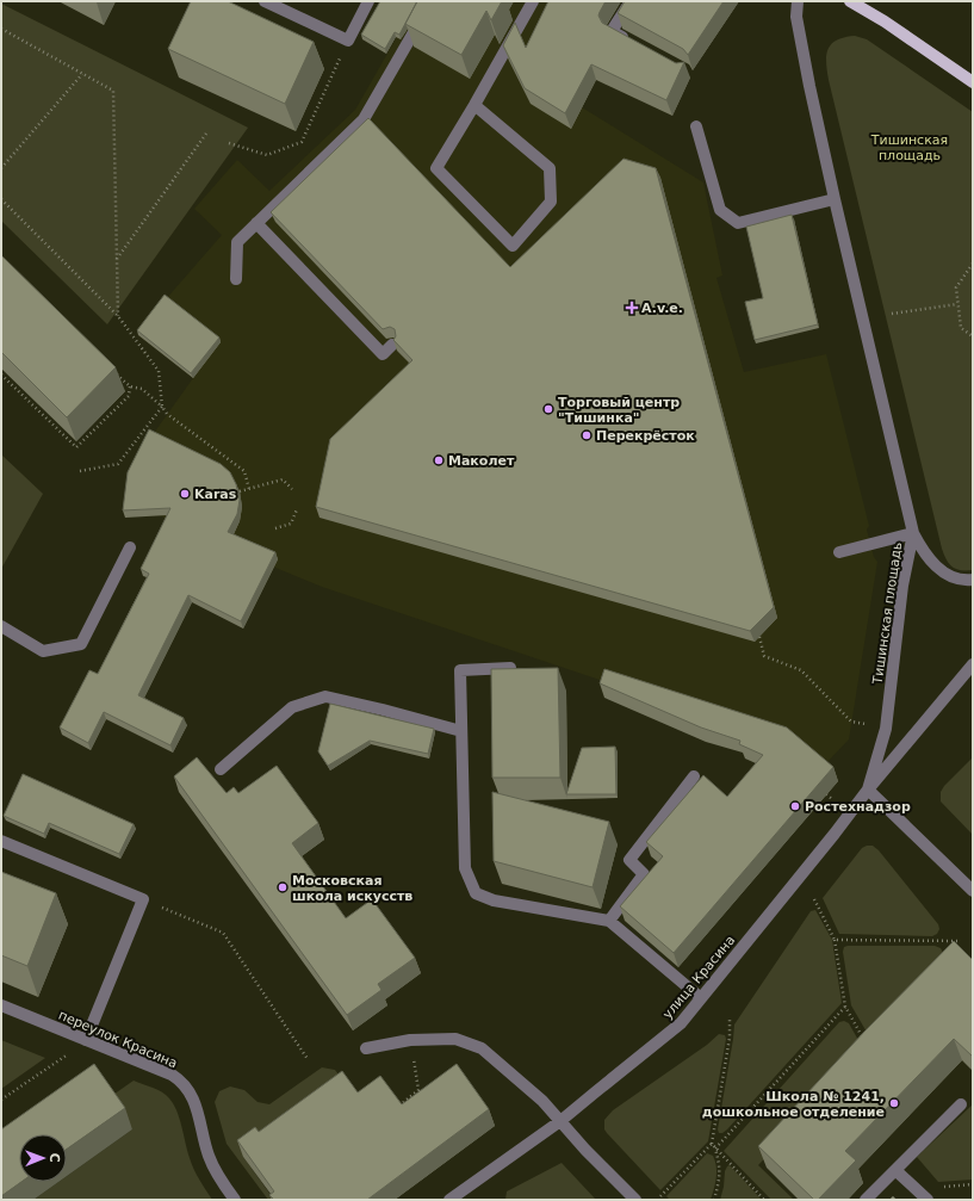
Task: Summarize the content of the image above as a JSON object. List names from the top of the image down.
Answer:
{
  "streets": {
    "street": ["Тишинская площадь", "улица Красина", "переулок Красина"]
  },
  "crossings": [
    ["Тишинская площадь", "улица Красина"]
  ],
  "parks": ["Тишинская площадь"],
  "places": {
    "health": ["A.v.e."],
    "other": [
      "Торговый центр \"Тишинка\"",
      "Перекрёсток",
      "Маколет",
      "Karas",
      "Ростехнадзор",
      "Московская школа искусств",
      "Школа № 1241, дошкольное отделение"
    ]
  },
  "north": "right"
}
